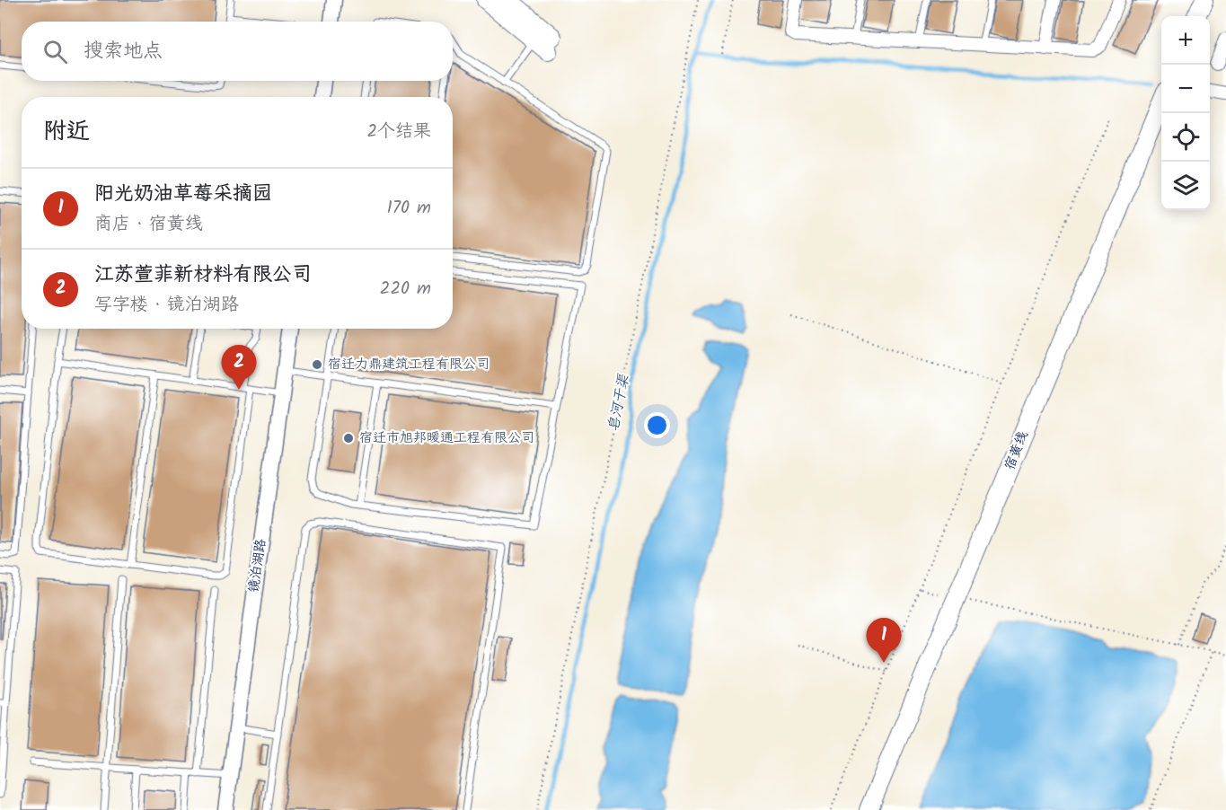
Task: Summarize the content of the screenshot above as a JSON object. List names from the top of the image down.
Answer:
{
  "streets": {
    "main road": ["宿黄线"],
    "street": ["镜泊湖路"]
  },
  "water": ["皂河干渠"],
  "places": ["宿迁力鼎建筑工程有限公司", "宿迁市旭邦暖通工程有限公司"],
  "page": {
    "map_buttons": ["+", "−"],
    "search": "搜索地点",
    "heading": ["附近", "2个结果"],
    "list": [
      {
        "mark": "1",
        "name": "阳光奶油草莓采摘园",
        "note": "商店 · 宿黄线",
        "value": "170 m"
      },
      {
        "mark": "2",
        "name": "江苏萱菲新材料有限公司",
        "note": "写字楼 · 镜泊湖路",
        "value": "220 m"
      }
    ],
    "pins": ["2", "1"]
  }
}
